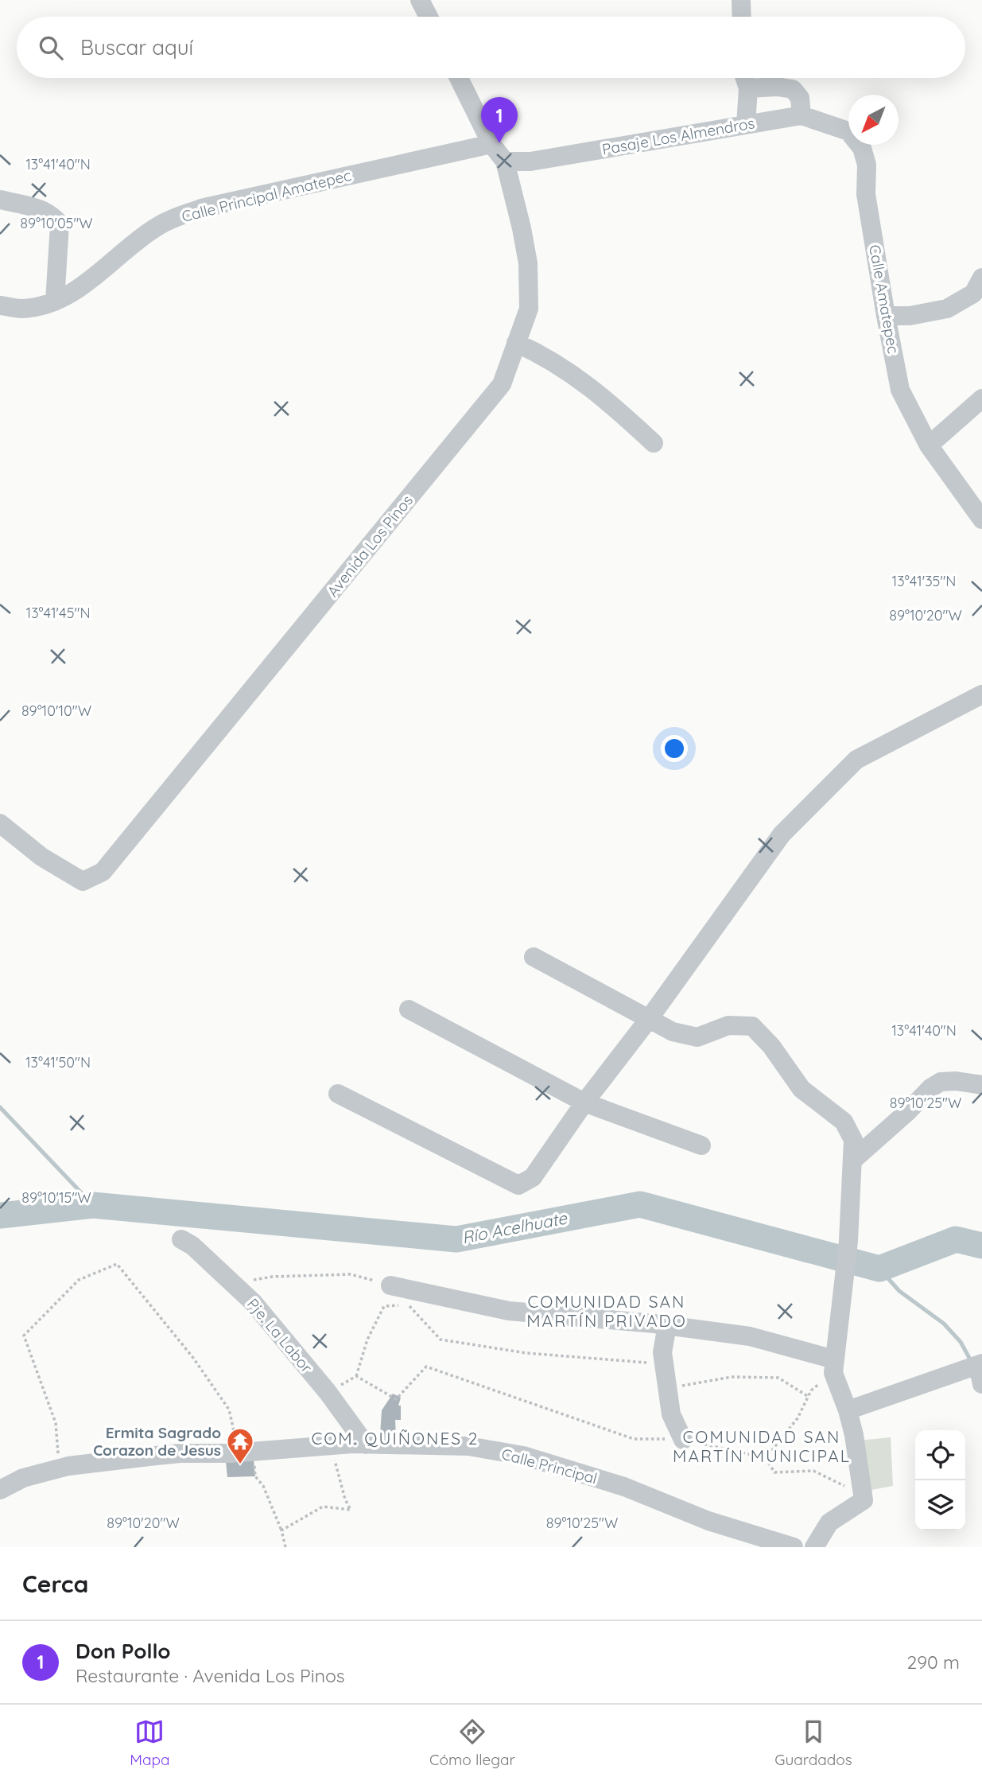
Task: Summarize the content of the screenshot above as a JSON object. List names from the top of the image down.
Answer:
{
  "streets": {
    "street": [
      "Pasaje Los Almendros",
      "Calle Principal Amatepec",
      "Calle Amatepec",
      "Avenida Los Pinos",
      "Pje. La Labor",
      "Calle Principal"
    ]
  },
  "crossings": [
    ["Pasaje Los Almendros", "Avenida Los Pinos"],
    ["Calle Principal Amatepec", "Avenida Los Pinos"],
    ["Pje. La Labor", "Calle Principal"]
  ],
  "districts": ["COMUNIDAD SAN MARTÍN PRIVADO", "COMUNIDAD SAN MARTÍN MUNICIPAL", "COM. QUIÑONES 2"],
  "water": ["Río Acelhuate"],
  "places": {
    "temple": ["Ermita Sagrado Corazon de Jesus"]
  },
  "north": "bottom left",
  "page": {
    "search": "Buscar aquí",
    "pins": "1",
    "heading": "Cerca",
    "list": [
      {
        "mark": "1",
        "name": "Don Pollo",
        "note": "Restaurante · Avenida Los Pinos",
        "value": "290 m"
      }
    ],
    "nav": ["Mapa", "Cómo llegar", "Guardados"]
  },
  "coordinates": [
    "13°41'40\"N",
    "89°10'05\"W",
    "13°41'35\"N",
    "13°41'45\"N",
    "89°10'20\"W",
    "89°10'10\"W",
    "13°41'50\"N",
    "89°10'25\"W",
    "89°10'15\"W"
  ]
}
